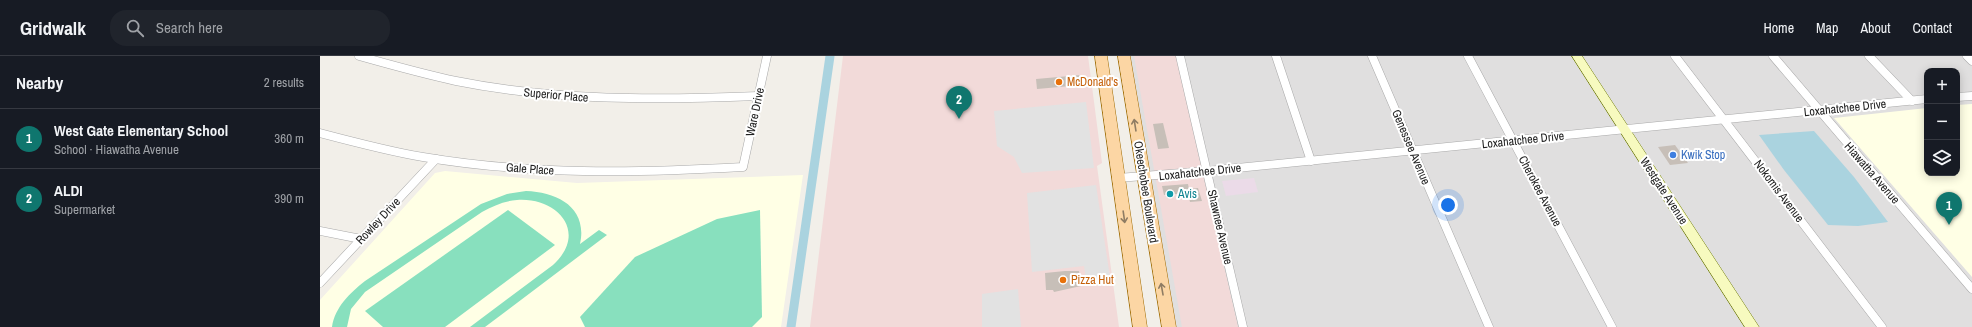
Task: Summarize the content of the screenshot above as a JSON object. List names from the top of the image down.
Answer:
{
  "streets": {
    "main road": ["Okeechobee Boulevard"],
    "street": [
      "Superior Place",
      "Loxahatchee Drive",
      "Ware Drive",
      "Genessee Avenue",
      "Gale Place",
      "Hiawatha Avenue",
      "Cherokee Avenue",
      "Westgate Avenue",
      "Nokomis Avenue",
      "Rowley Drive",
      "Shawnee Avenue"
    ]
  },
  "crossings": [
    ["Superior Place", "Ware Drive"],
    ["Loxahatchee Drive", "Genessee Avenue"],
    ["Loxahatchee Drive", "Hiawatha Avenue"],
    ["Loxahatchee Drive", "Cherokee Avenue"],
    ["Loxahatchee Drive", "Westgate Avenue"],
    ["Loxahatchee Drive", "Nokomis Avenue"],
    ["Loxahatchee Drive", "Okeechobee Boulevard"],
    ["Loxahatchee Drive", "Shawnee Avenue"],
    ["Ware Drive", "Gale Place"],
    ["Gale Place", "Rowley Drive"]
  ],
  "places": [
    "McDonald's",
    "Kwik Stop",
    "Avis",
    "Pizza Hut"
  ],
  "page": {
    "header": "Gridwalk",
    "search": "Search here",
    "nav": [
      "Home",
      "Map",
      "About",
      "Contact"
    ],
    "heading": ["Nearby", "2 results"],
    "map_buttons": ["+", "−"],
    "pins": ["2", "1"],
    "list": [
      {
        "mark": "1",
        "name": "West Gate Elementary School",
        "note": "School · Hiawatha Avenue",
        "value": "360 m"
      },
      {
        "mark": "2",
        "name": "ALDI",
        "note": "Supermarket",
        "value": "390 m"
      }
    ]
  }
}
